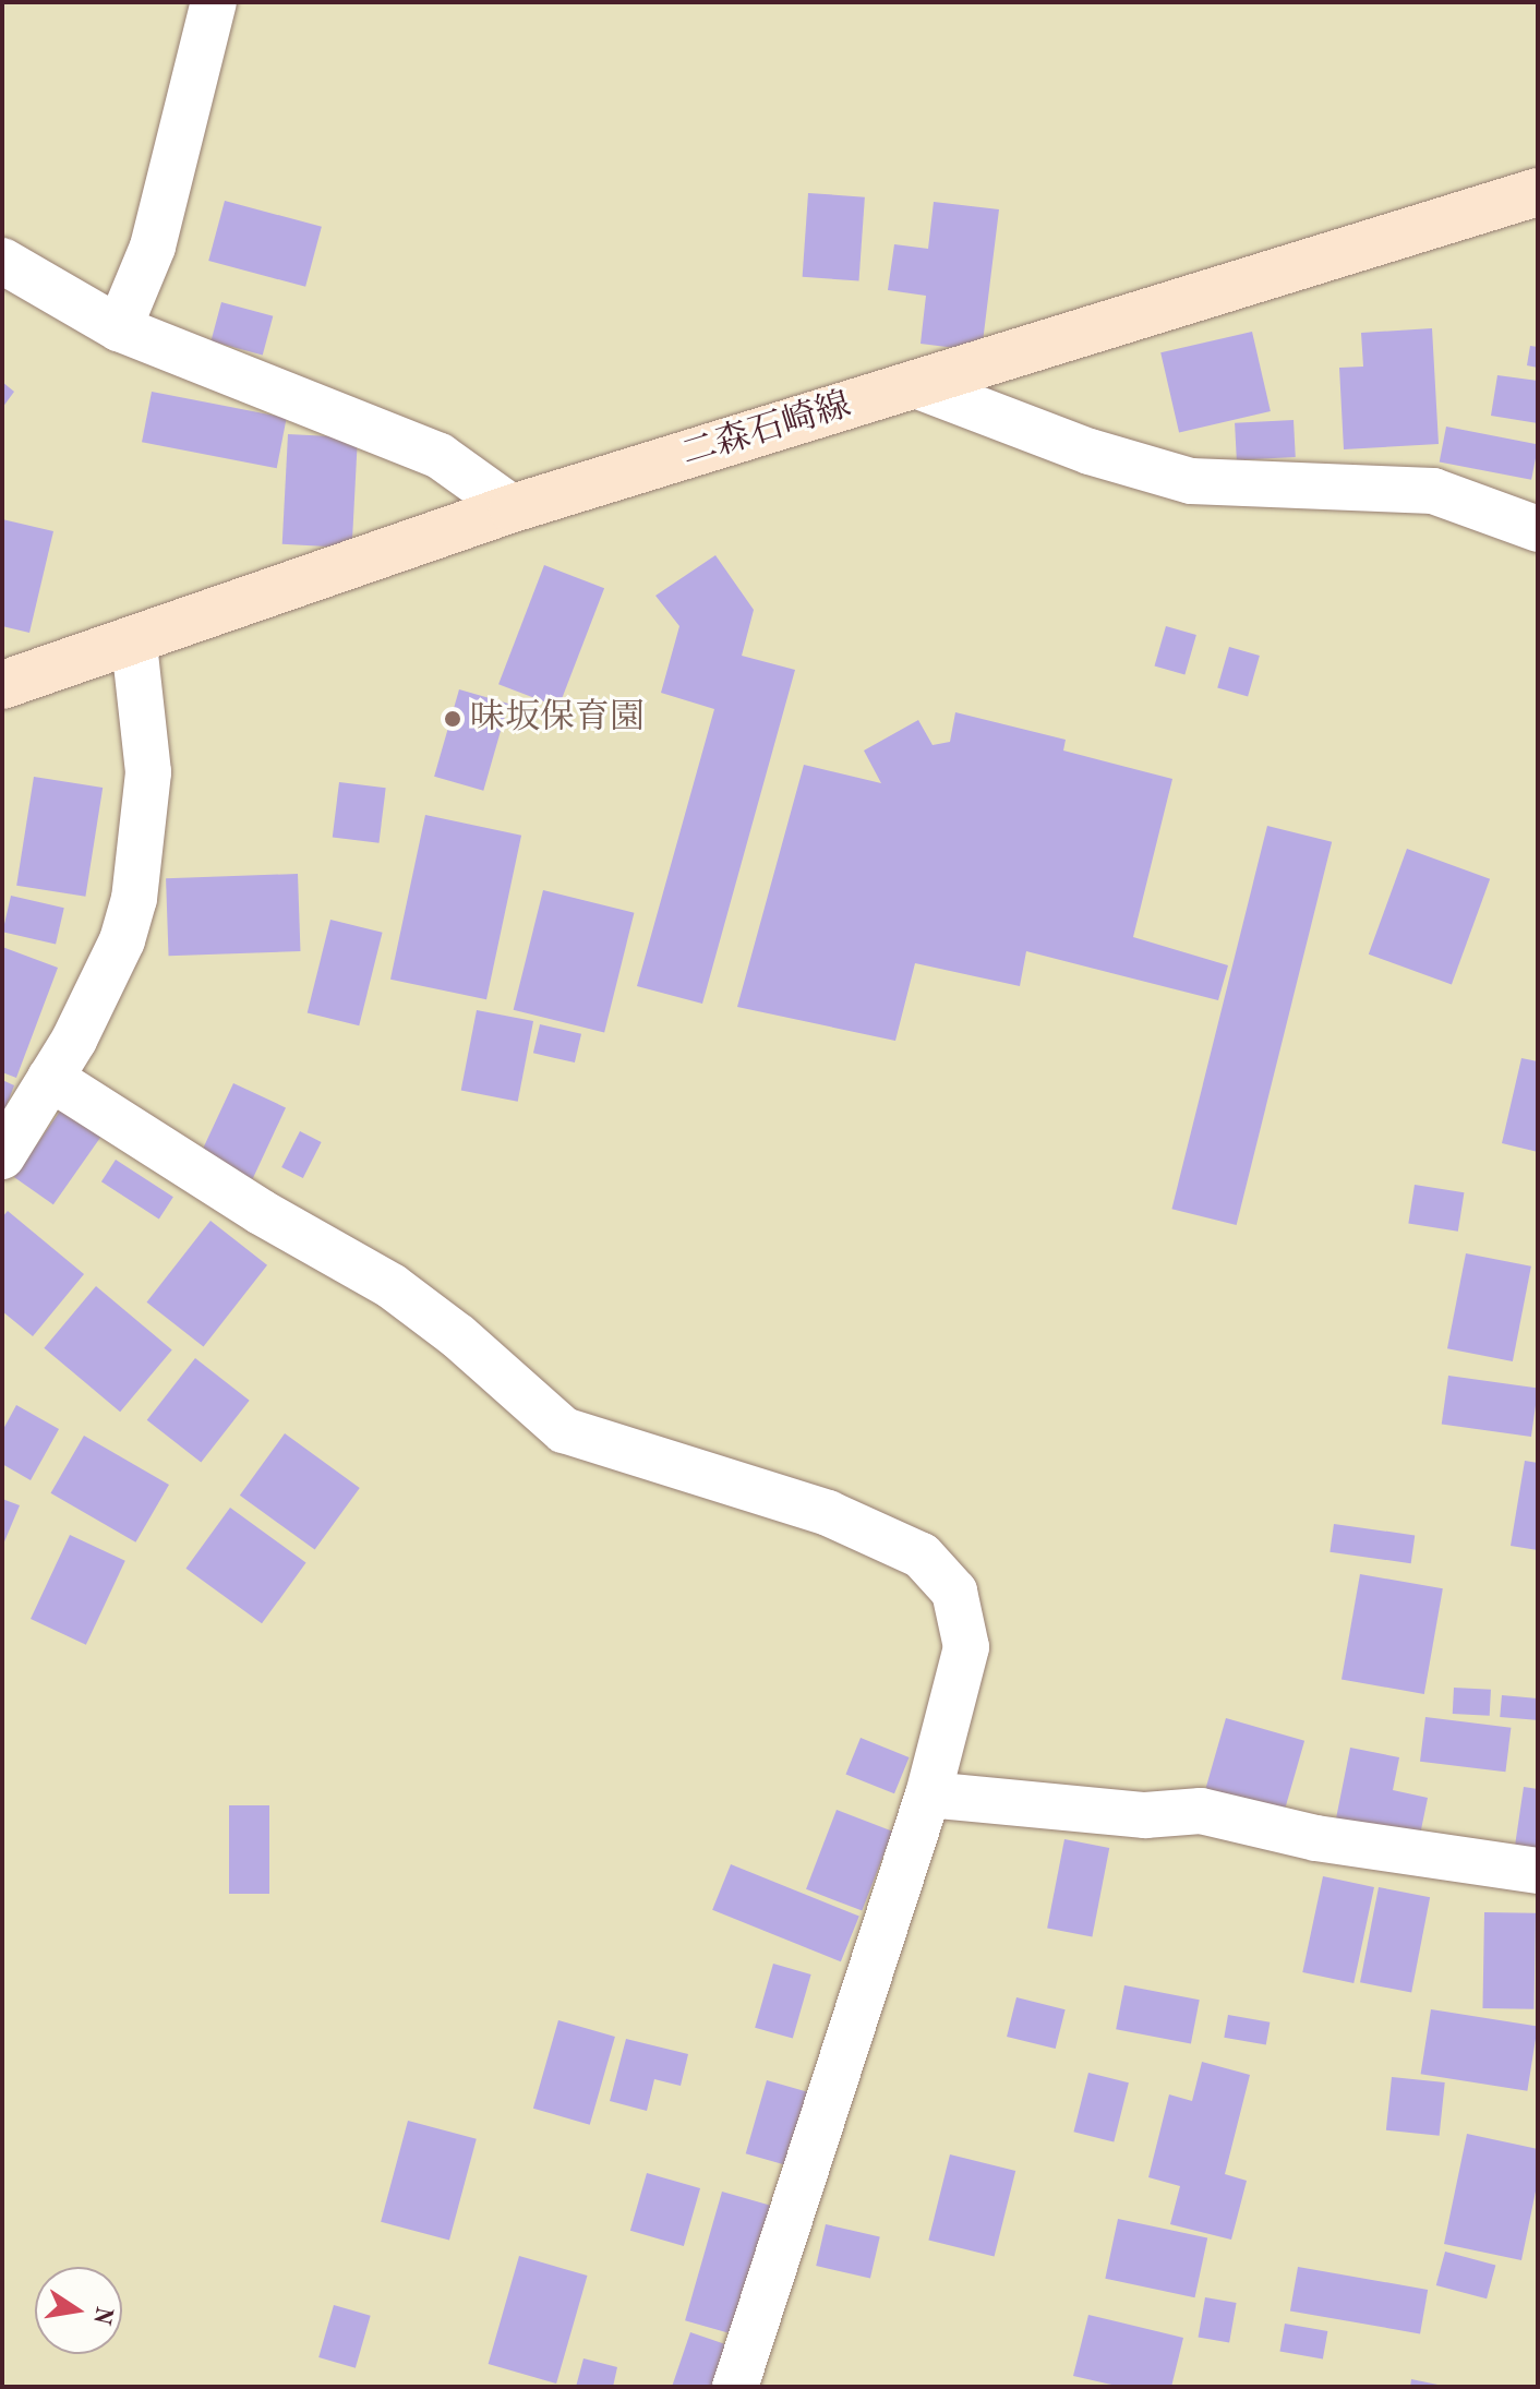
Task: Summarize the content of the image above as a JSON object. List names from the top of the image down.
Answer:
{
  "streets": {
    "main road": ["二森石崎線"]
  },
  "places": ["味坂保育園"],
  "north": "right"
}
